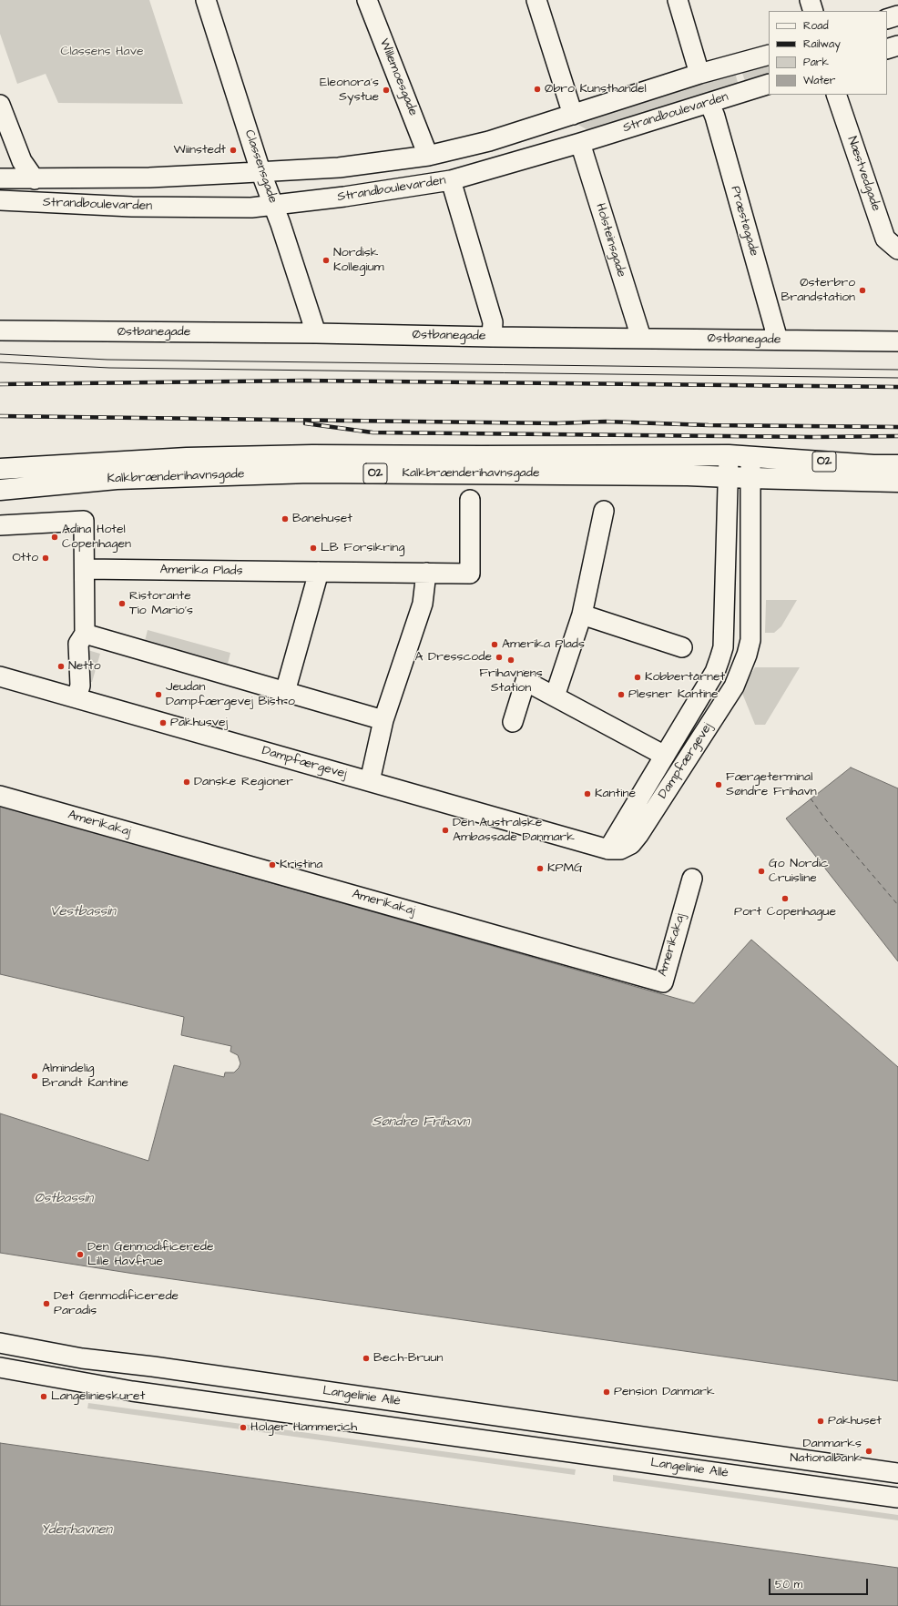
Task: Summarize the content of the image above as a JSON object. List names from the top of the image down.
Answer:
{
  "streets": {
    "main road": ["O2", "Kalkbrænderihavnsgade"],
    "street": [
      "Willemoesgade",
      "Strandboulevarden",
      "Classensgade",
      "Næstvedgade",
      "Præstøgade",
      "Holsteinsgade",
      "Østbanegade",
      "Amerika Plads",
      "Dampfærgevej",
      "Amerikakaj",
      "Langelinie Allé"
    ]
  },
  "crossings": [
    ["Willemoesgade", "Strandboulevarden"],
    ["Strandboulevarden", "Classensgade"],
    ["Strandboulevarden", "Præstøgade"],
    ["Strandboulevarden", "Holsteinsgade"],
    ["Classensgade", "Østbanegade"],
    ["Præstøgade", "Østbanegade"],
    ["Holsteinsgade", "Østbanegade"],
    ["Kalkbrænderihavnsgade", "Dampfærgevej"]
  ],
  "water": [
    "Vestbassin",
    "Søndre Frihavn",
    "Østbassin",
    "Yderhavnen"
  ],
  "parks": ["Classens Have"],
  "places": [
    "Øbro Kunsthandel",
    "Eleonora's Systue",
    "Wiinstedt",
    "Nordisk Kollegium",
    "Østerbro Brandstation",
    "Banehuset",
    "Adina Hotel Copenhagen",
    "LB Forsikring",
    "Otto",
    "Ristorante Tio Mario's",
    "Amerika Plads",
    "A Dresscode",
    "Frihavnens Station",
    "Netto",
    "Kobbertårnet",
    "Jeudan Dampfærgevej Bistro",
    "Plesner Kantine",
    "Pakhusvej",
    "Danske Regioner",
    "Færgeterminal Søndre Frihavn",
    "Kantine",
    "Den Australske Ambassade Danmark",
    "Kristina",
    "KPMG",
    "Go Nordic Cruisline",
    "Port Copenhague",
    "Almindelig Brandt Kantine",
    "Den Genmodificerede Lille Havfrue",
    "Det Genmodificerede Paradis",
    "Bech-Bruun",
    "Pension Danmark",
    "Langelinieskuret",
    "Pakhuset",
    "Holger Hammerich",
    "Danmarks Nationalbank"
  ],
  "legend": [
    "Road",
    "Railway",
    "Park",
    "Water"
  ],
  "scale_bar": "50 m"
}
